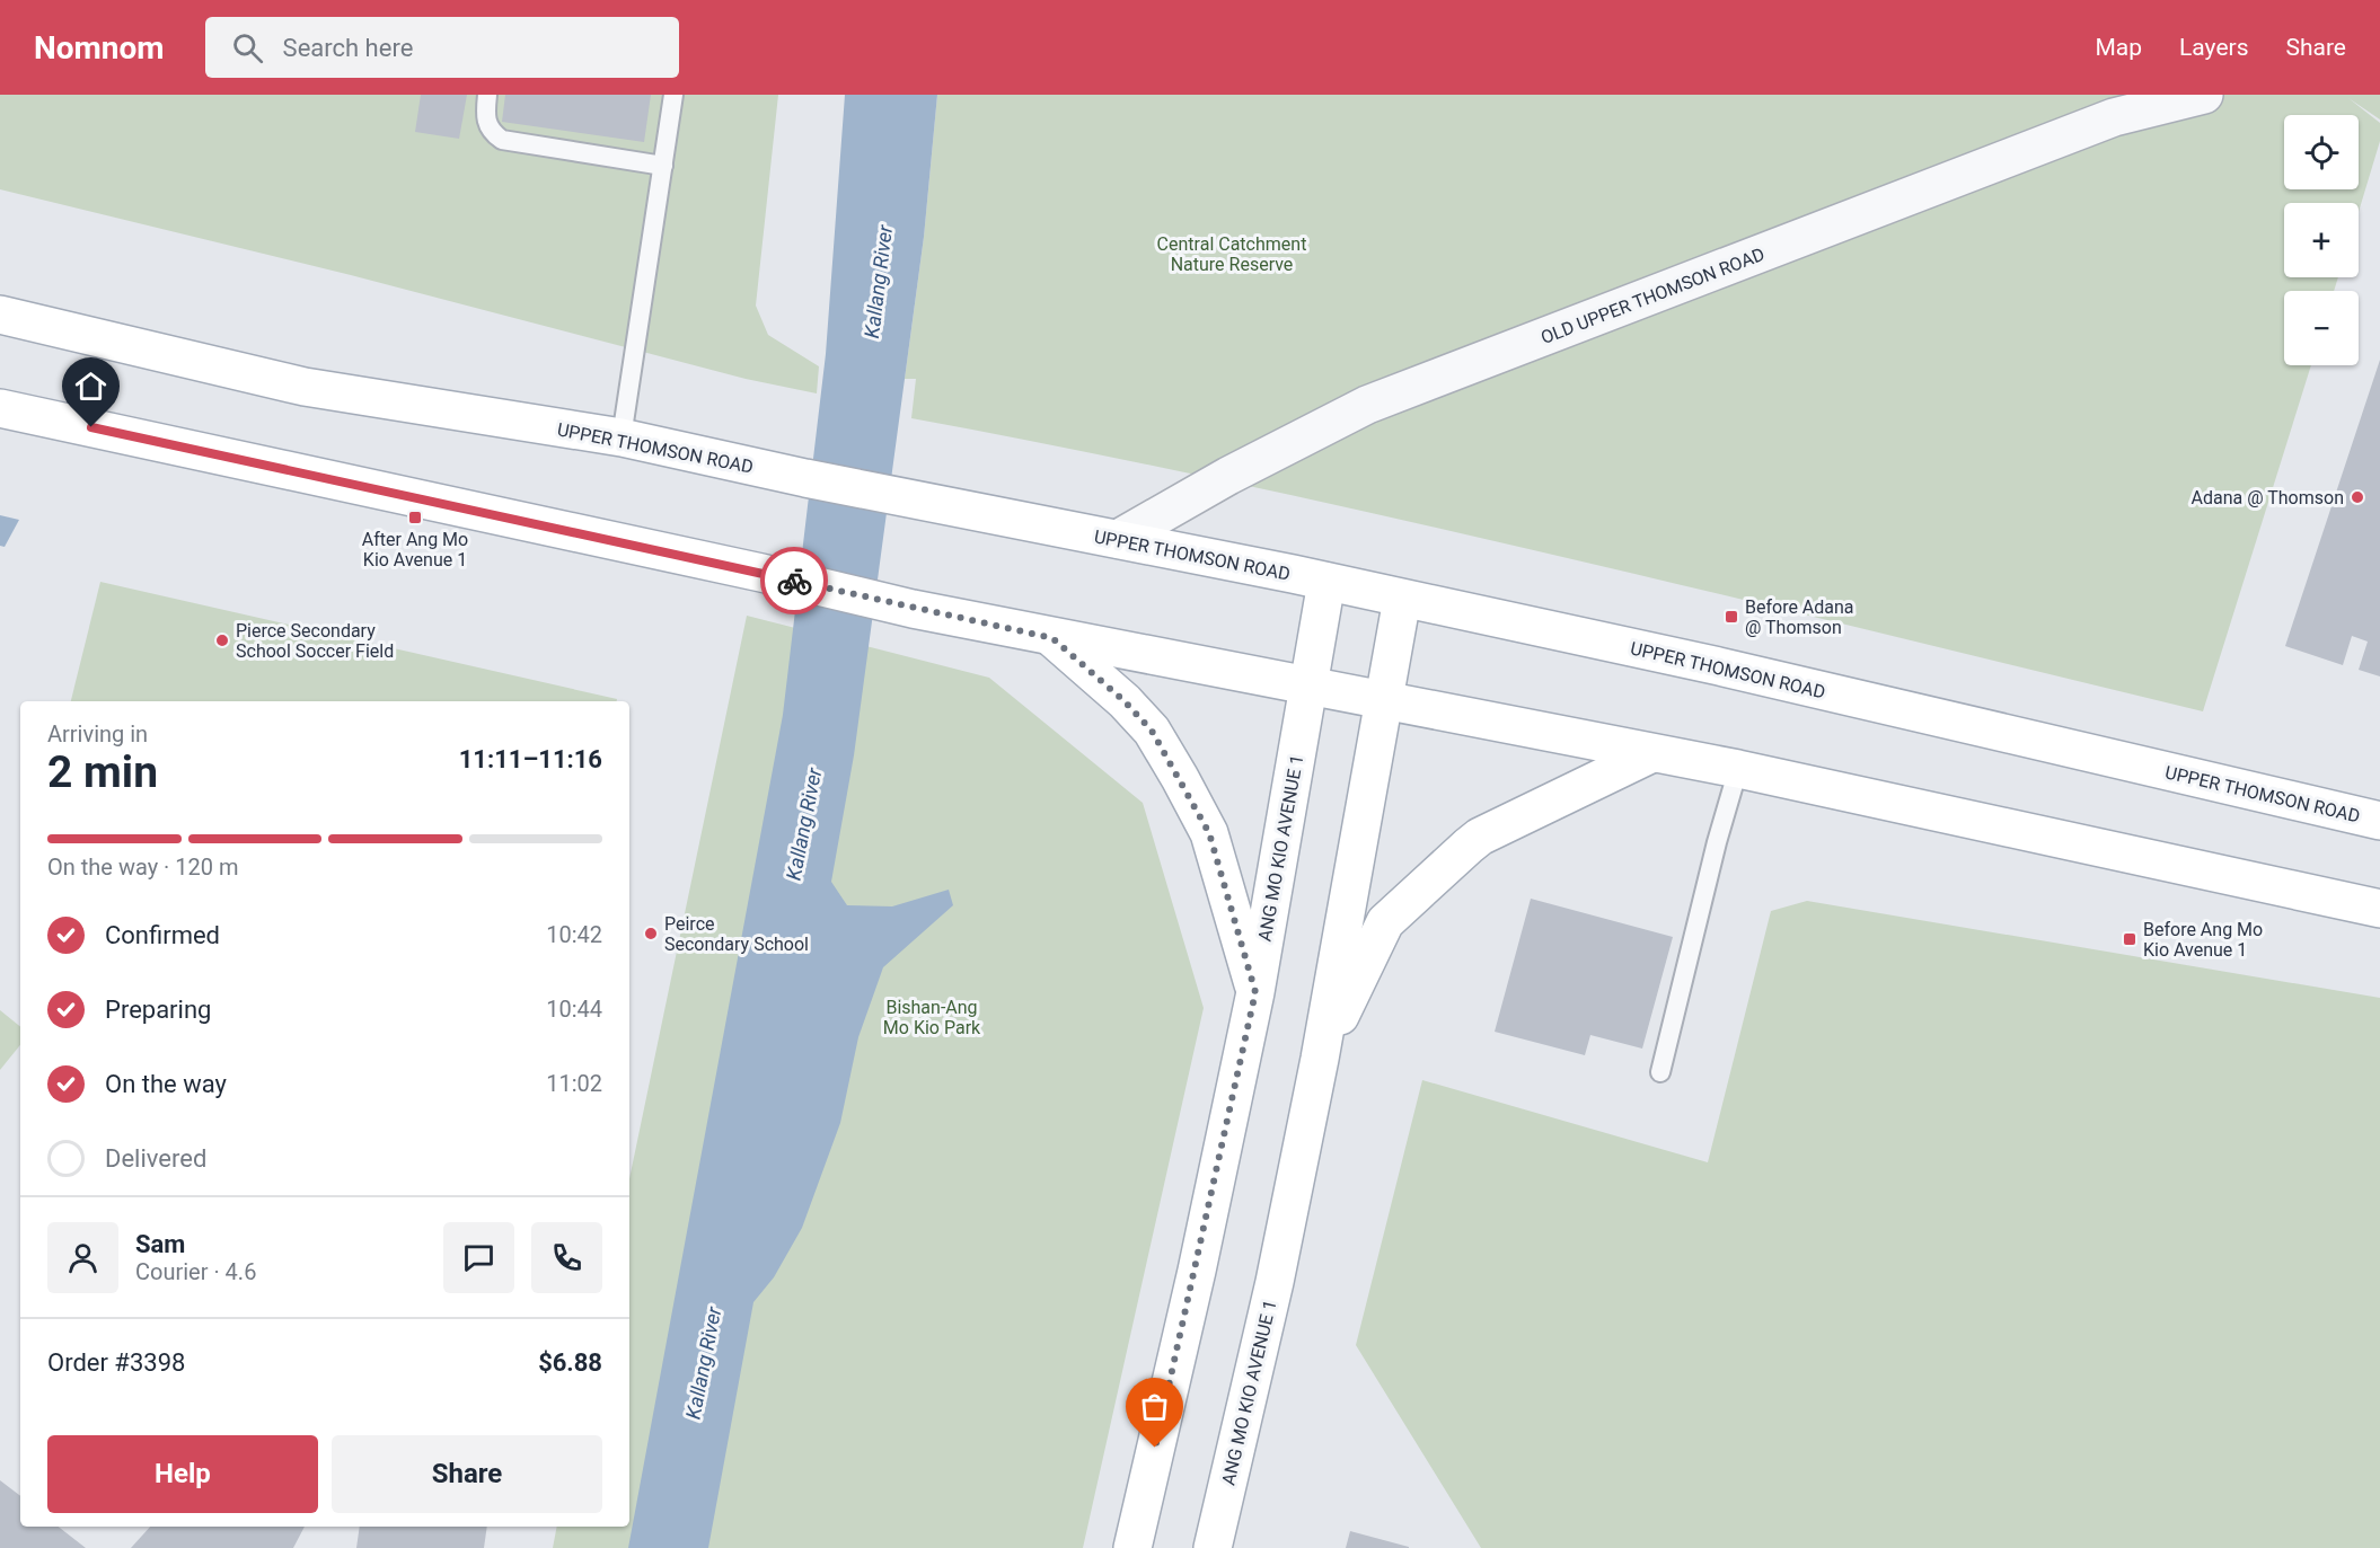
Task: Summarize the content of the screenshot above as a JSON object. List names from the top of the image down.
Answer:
{
  "streets": {
    "main road": ["UPPER THOMSON ROAD", "ANG MO KIO AVENUE 1"],
    "street": ["OLD UPPER THOMSON ROAD"]
  },
  "crossings": [
    ["OLD UPPER THOMSON ROAD", "UPPER THOMSON ROAD"],
    ["UPPER THOMSON ROAD", "ANG MO KIO AVENUE 1"]
  ],
  "water": ["Kallang River"],
  "parks": ["Central Catchment Nature Reserve", "Bishan-Ang Mo Kio Park"],
  "places": {
    "other": ["Adana @ Thomson", "Pierce Secondary School Soccer Field", "Peirce Secondary School"],
    "transit": ["After Ang Mo Kio Avenue 1", "Before Adana @ Thomson", "Before Ang Mo Kio Avenue 1"]
  },
  "page": {
    "header": "Nomnom",
    "search": "Search here",
    "nav": ["Map", "Layers", "Share"],
    "map_buttons": ["+", "−"],
    "heading": ["2 min", "Arriving in", "11:11–11:16"],
    "panel": [
      "Sam",
      "Courier · 4.6",
      "Order #3398",
      "$6.88"
    ],
    "bar": "On the way · 120 m",
    "list": [
      ["Confirmed", "10:42"],
      ["Preparing", "10:44"],
      ["On the way", "11:02"],
      "Delivered"
    ],
    "buttons": ["Help", "Share"]
  }
}
